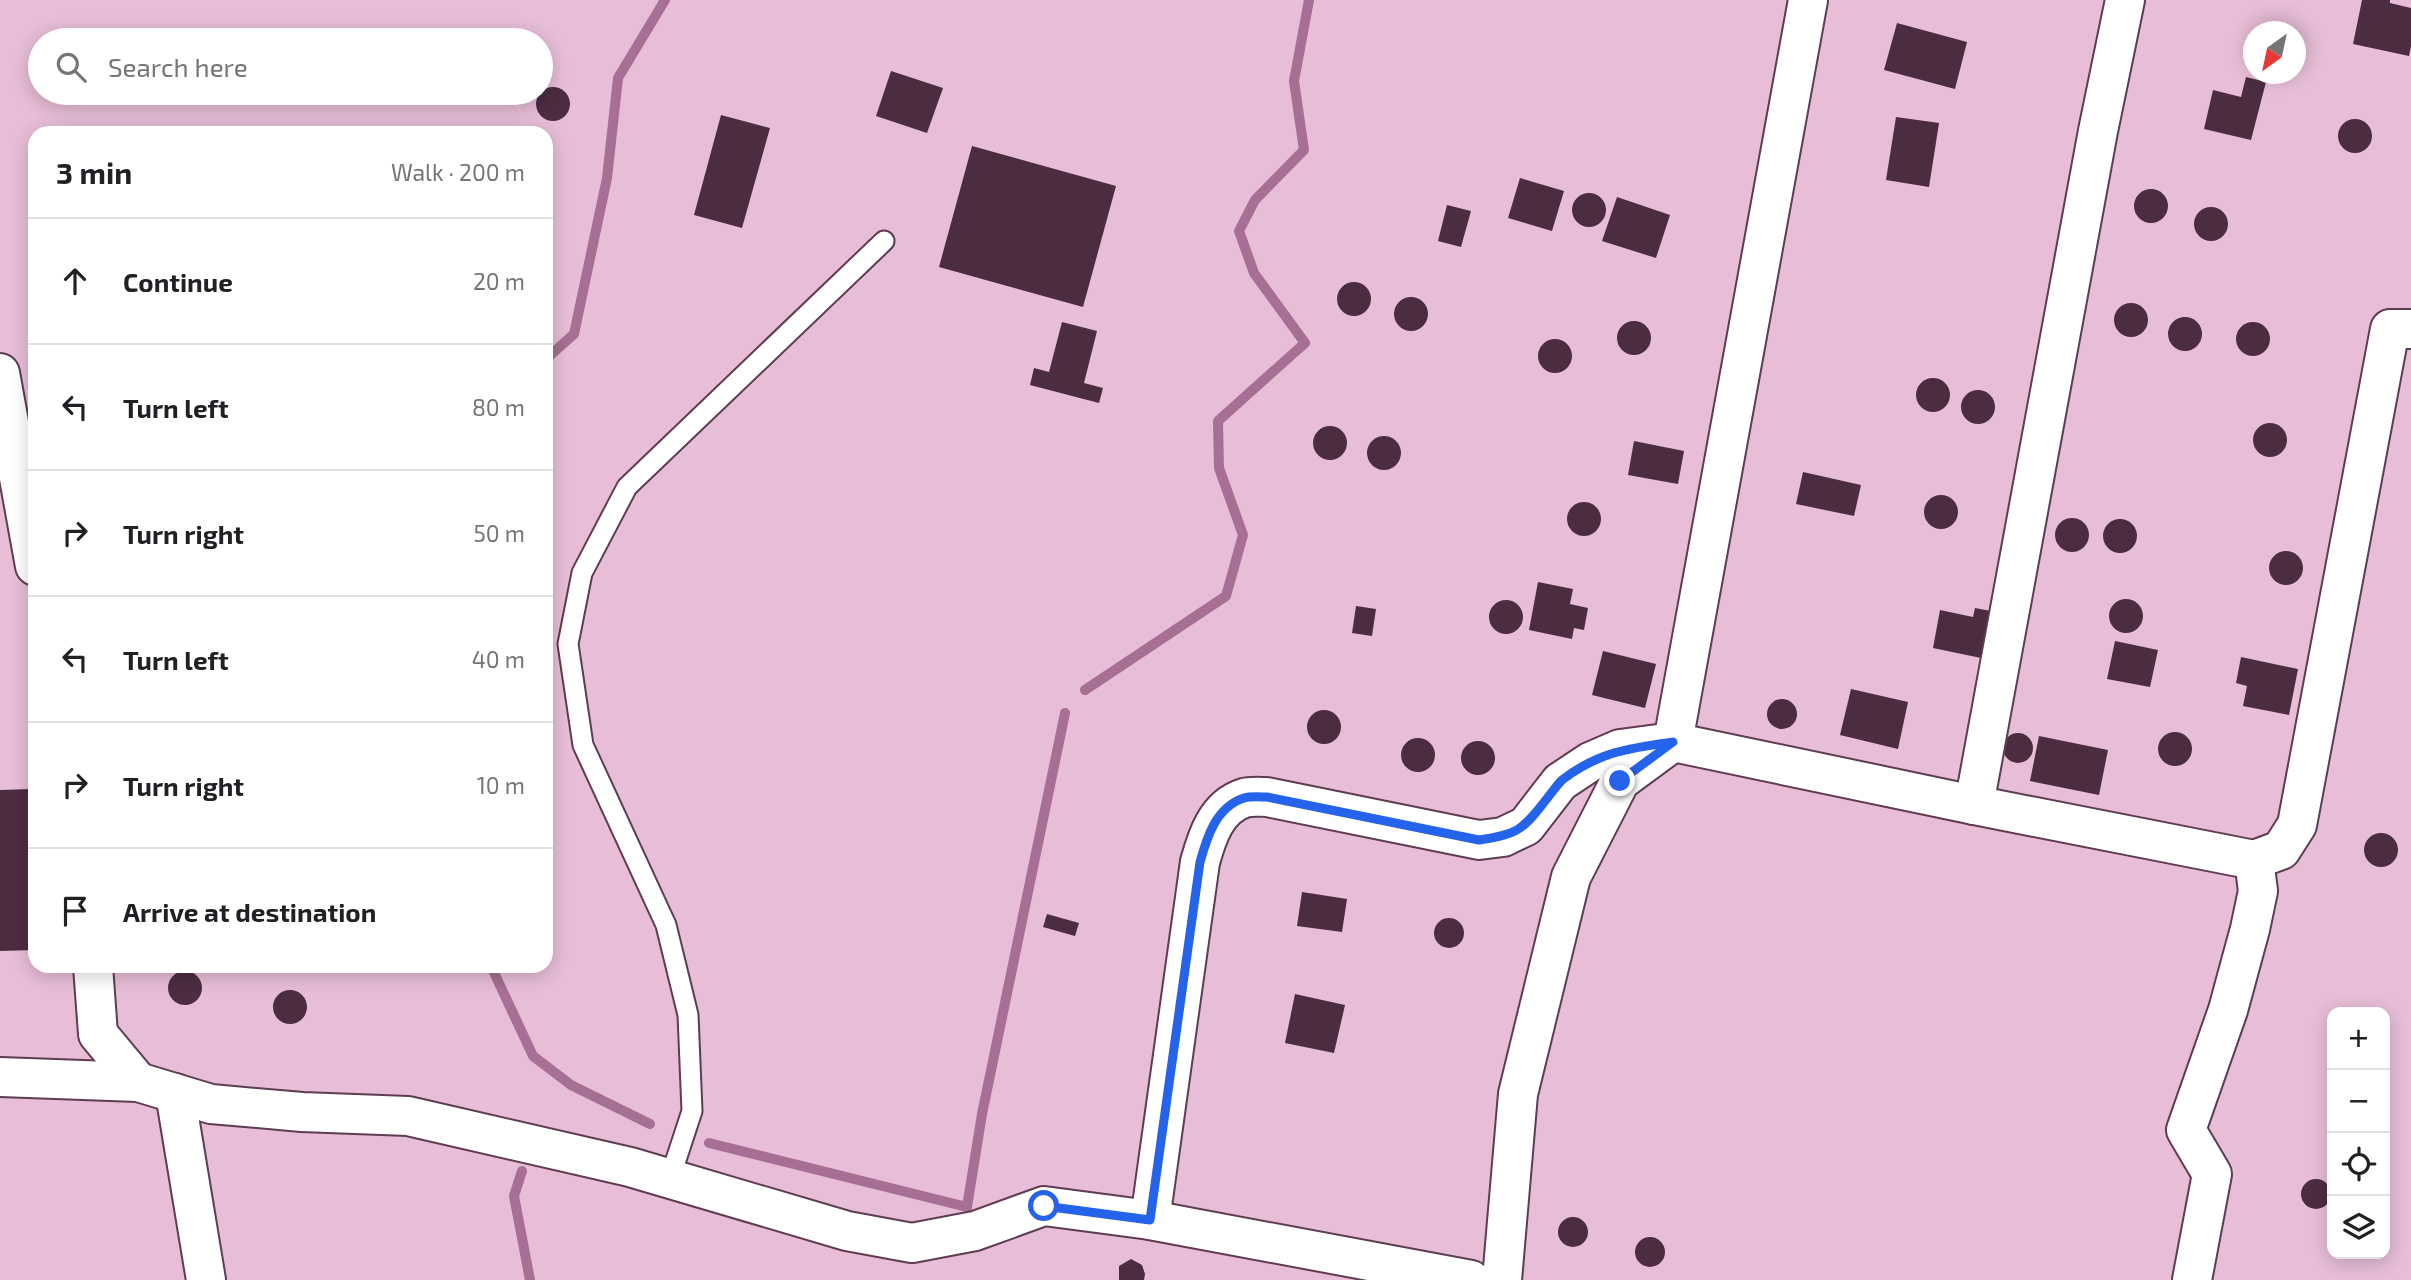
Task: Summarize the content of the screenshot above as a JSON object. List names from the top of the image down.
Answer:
{
  "north": "bottom left",
  "page": {
    "search": "Search here",
    "heading": ["3 min", "Walk · 200 m"],
    "list": [
      ["Continue", "20 m"],
      ["Turn left", "80 m"],
      ["Turn right", "50 m"],
      ["Turn left", "40 m"],
      ["Turn right", "10 m"],
      "Arrive at destination"
    ],
    "map_buttons": ["+", "−"]
  }
}
